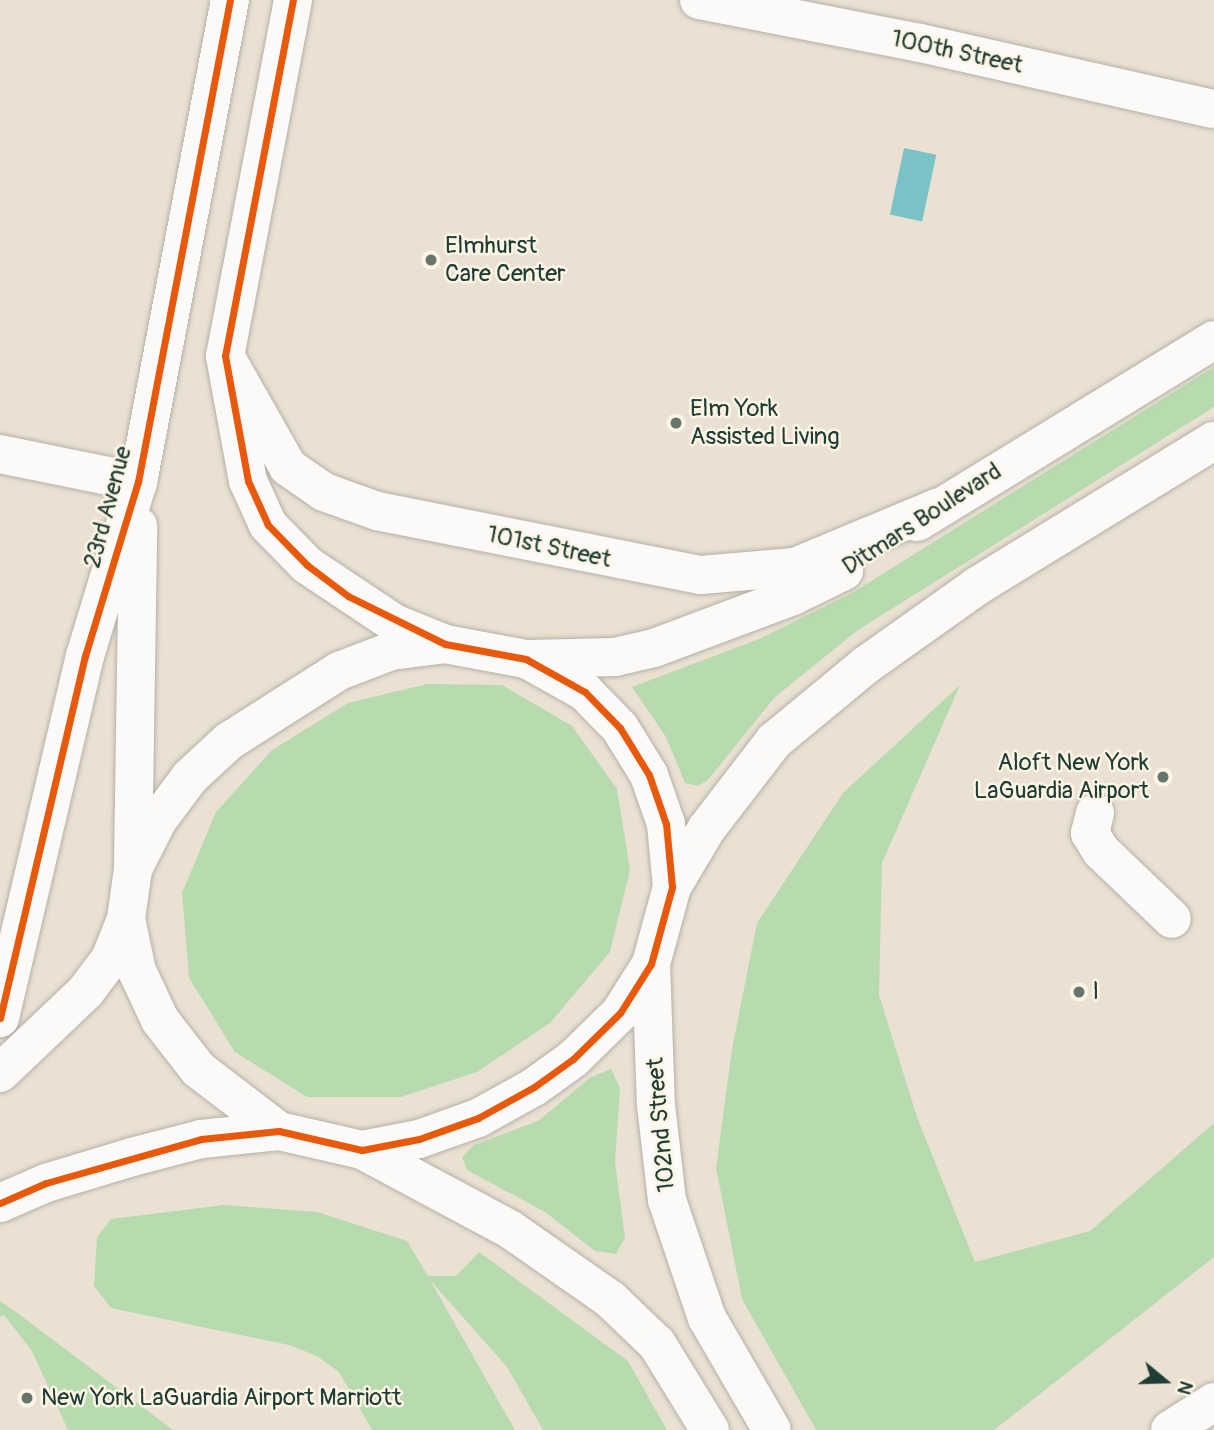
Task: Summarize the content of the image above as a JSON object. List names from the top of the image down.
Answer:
{
  "streets": {
    "main road": [
      "100th Street",
      "23rd Avenue",
      "Ditmars Boulevard",
      "101st Street",
      "102nd Street"
    ]
  },
  "crossings": [
    ["Ditmars Boulevard", "101st Street"]
  ],
  "places": [
    "Elmhurst Care Center",
    "Elm York Assisted Living",
    "Aloft New York LaGuardia Airport",
    "l",
    "New York LaGuardia Airport Marriott"
  ],
  "north": "right"
}
